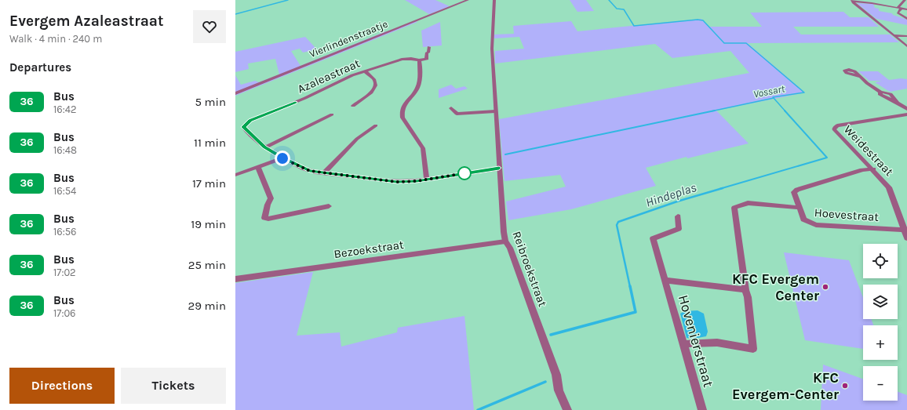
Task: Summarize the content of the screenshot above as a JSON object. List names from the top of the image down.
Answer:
{
  "streets": {
    "street": [
      "Vierlindenstraatje",
      "Azaleastraat",
      "Weidestraat",
      "Hoevestraat",
      "Bezoekstraat",
      "Reibroekstraat",
      "Hovenierstraat"
    ]
  },
  "crossings": [
    ["Azaleastraat", "Reibroekstraat"],
    ["Weidestraat", "Hoevestraat"],
    ["Bezoekstraat", "Reibroekstraat"]
  ],
  "water": ["Vossart", "Hindeplas"],
  "places": ["KFC Evergem Center", "KFC Evergem-Center"],
  "lines": ["bus line 36"],
  "page": {
    "heading": [
      ["Evergem Azaleastraat", "Walk · 4 min · 240 m"],
      "Departures"
    ],
    "list": [
      {
        "mark": "36",
        "name": "Bus",
        "note": "16:42",
        "value": "5 min"
      },
      {
        "mark": "36",
        "name": "Bus",
        "note": "16:48",
        "value": "11 min"
      },
      {
        "mark": "36",
        "name": "Bus",
        "note": "16:54",
        "value": "17 min"
      },
      {
        "mark": "36",
        "name": "Bus",
        "note": "16:56",
        "value": "19 min"
      },
      {
        "mark": "36",
        "name": "Bus",
        "note": "17:02",
        "value": "25 min"
      },
      {
        "mark": "36",
        "name": "Bus",
        "note": "17:06",
        "value": "29 min"
      }
    ],
    "map_buttons": ["+", "−"],
    "buttons": ["Directions", "Tickets"]
  }
}
